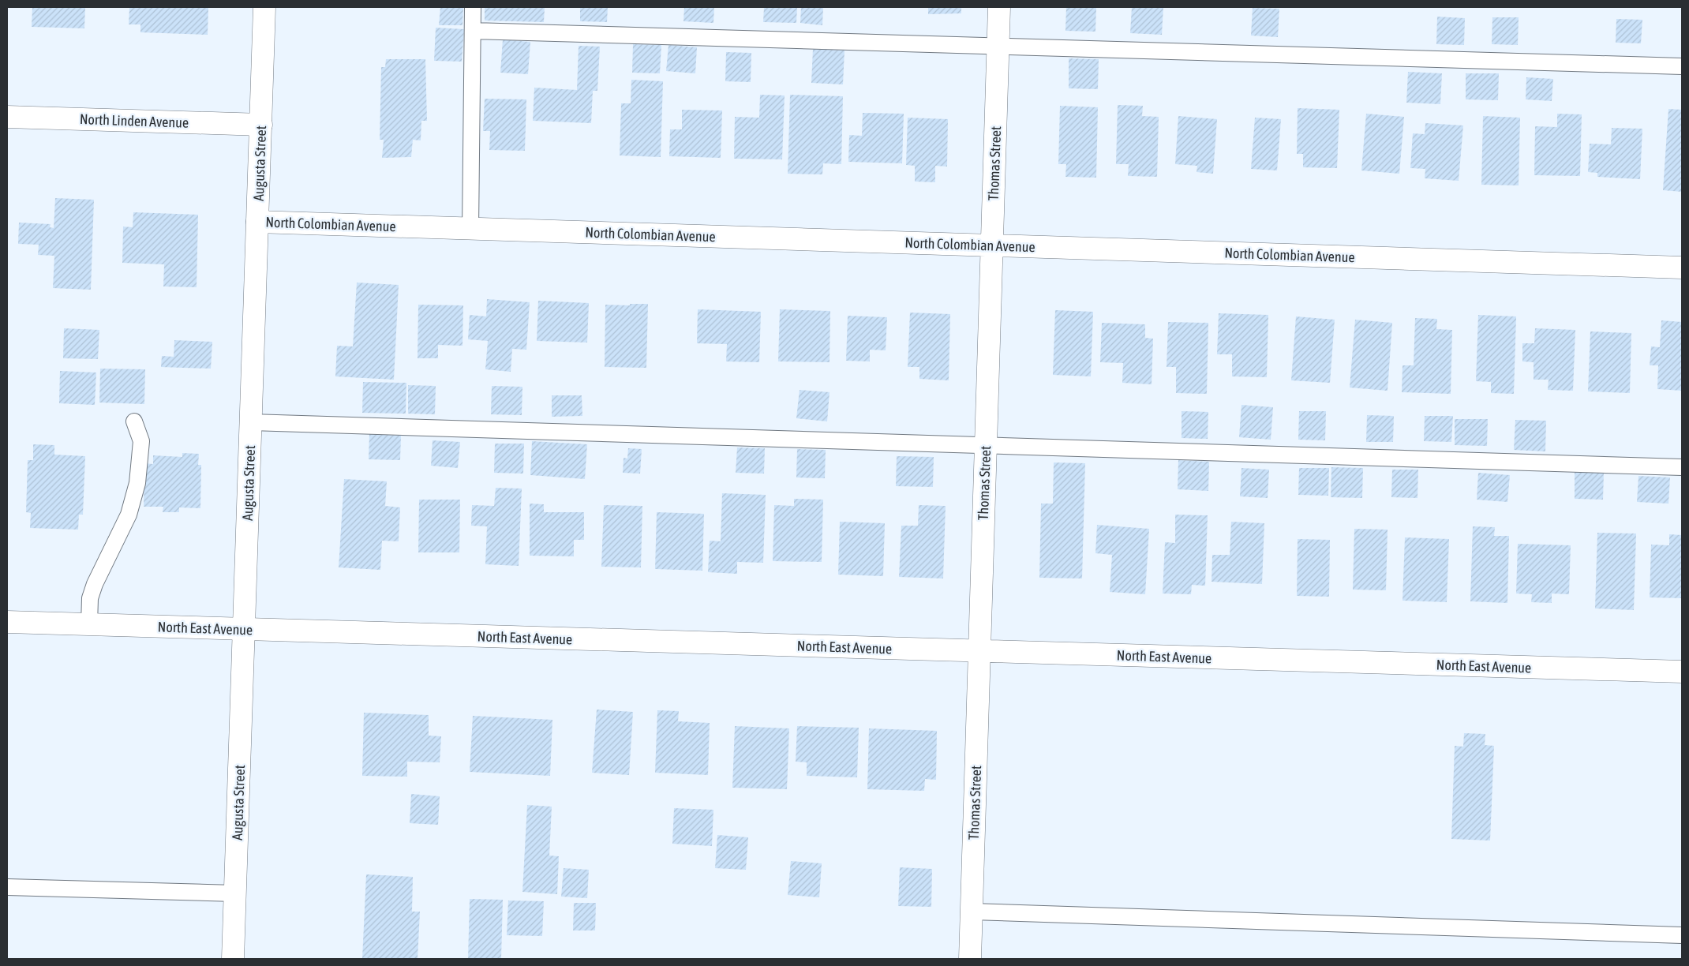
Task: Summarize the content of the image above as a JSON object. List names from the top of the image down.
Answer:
{
  "streets": {
    "street": [
      "North Linden Avenue",
      "Augusta Street",
      "Thomas Street",
      "North Colombian Avenue",
      "North East Avenue"
    ]
  },
  "crossings": [
    ["North Linden Avenue", "Augusta Street"],
    ["Augusta Street", "North Colombian Avenue"],
    ["Augusta Street", "North East Avenue"],
    ["Thomas Street", "North Colombian Avenue"],
    ["Thomas Street", "North East Avenue"]
  ]
}
